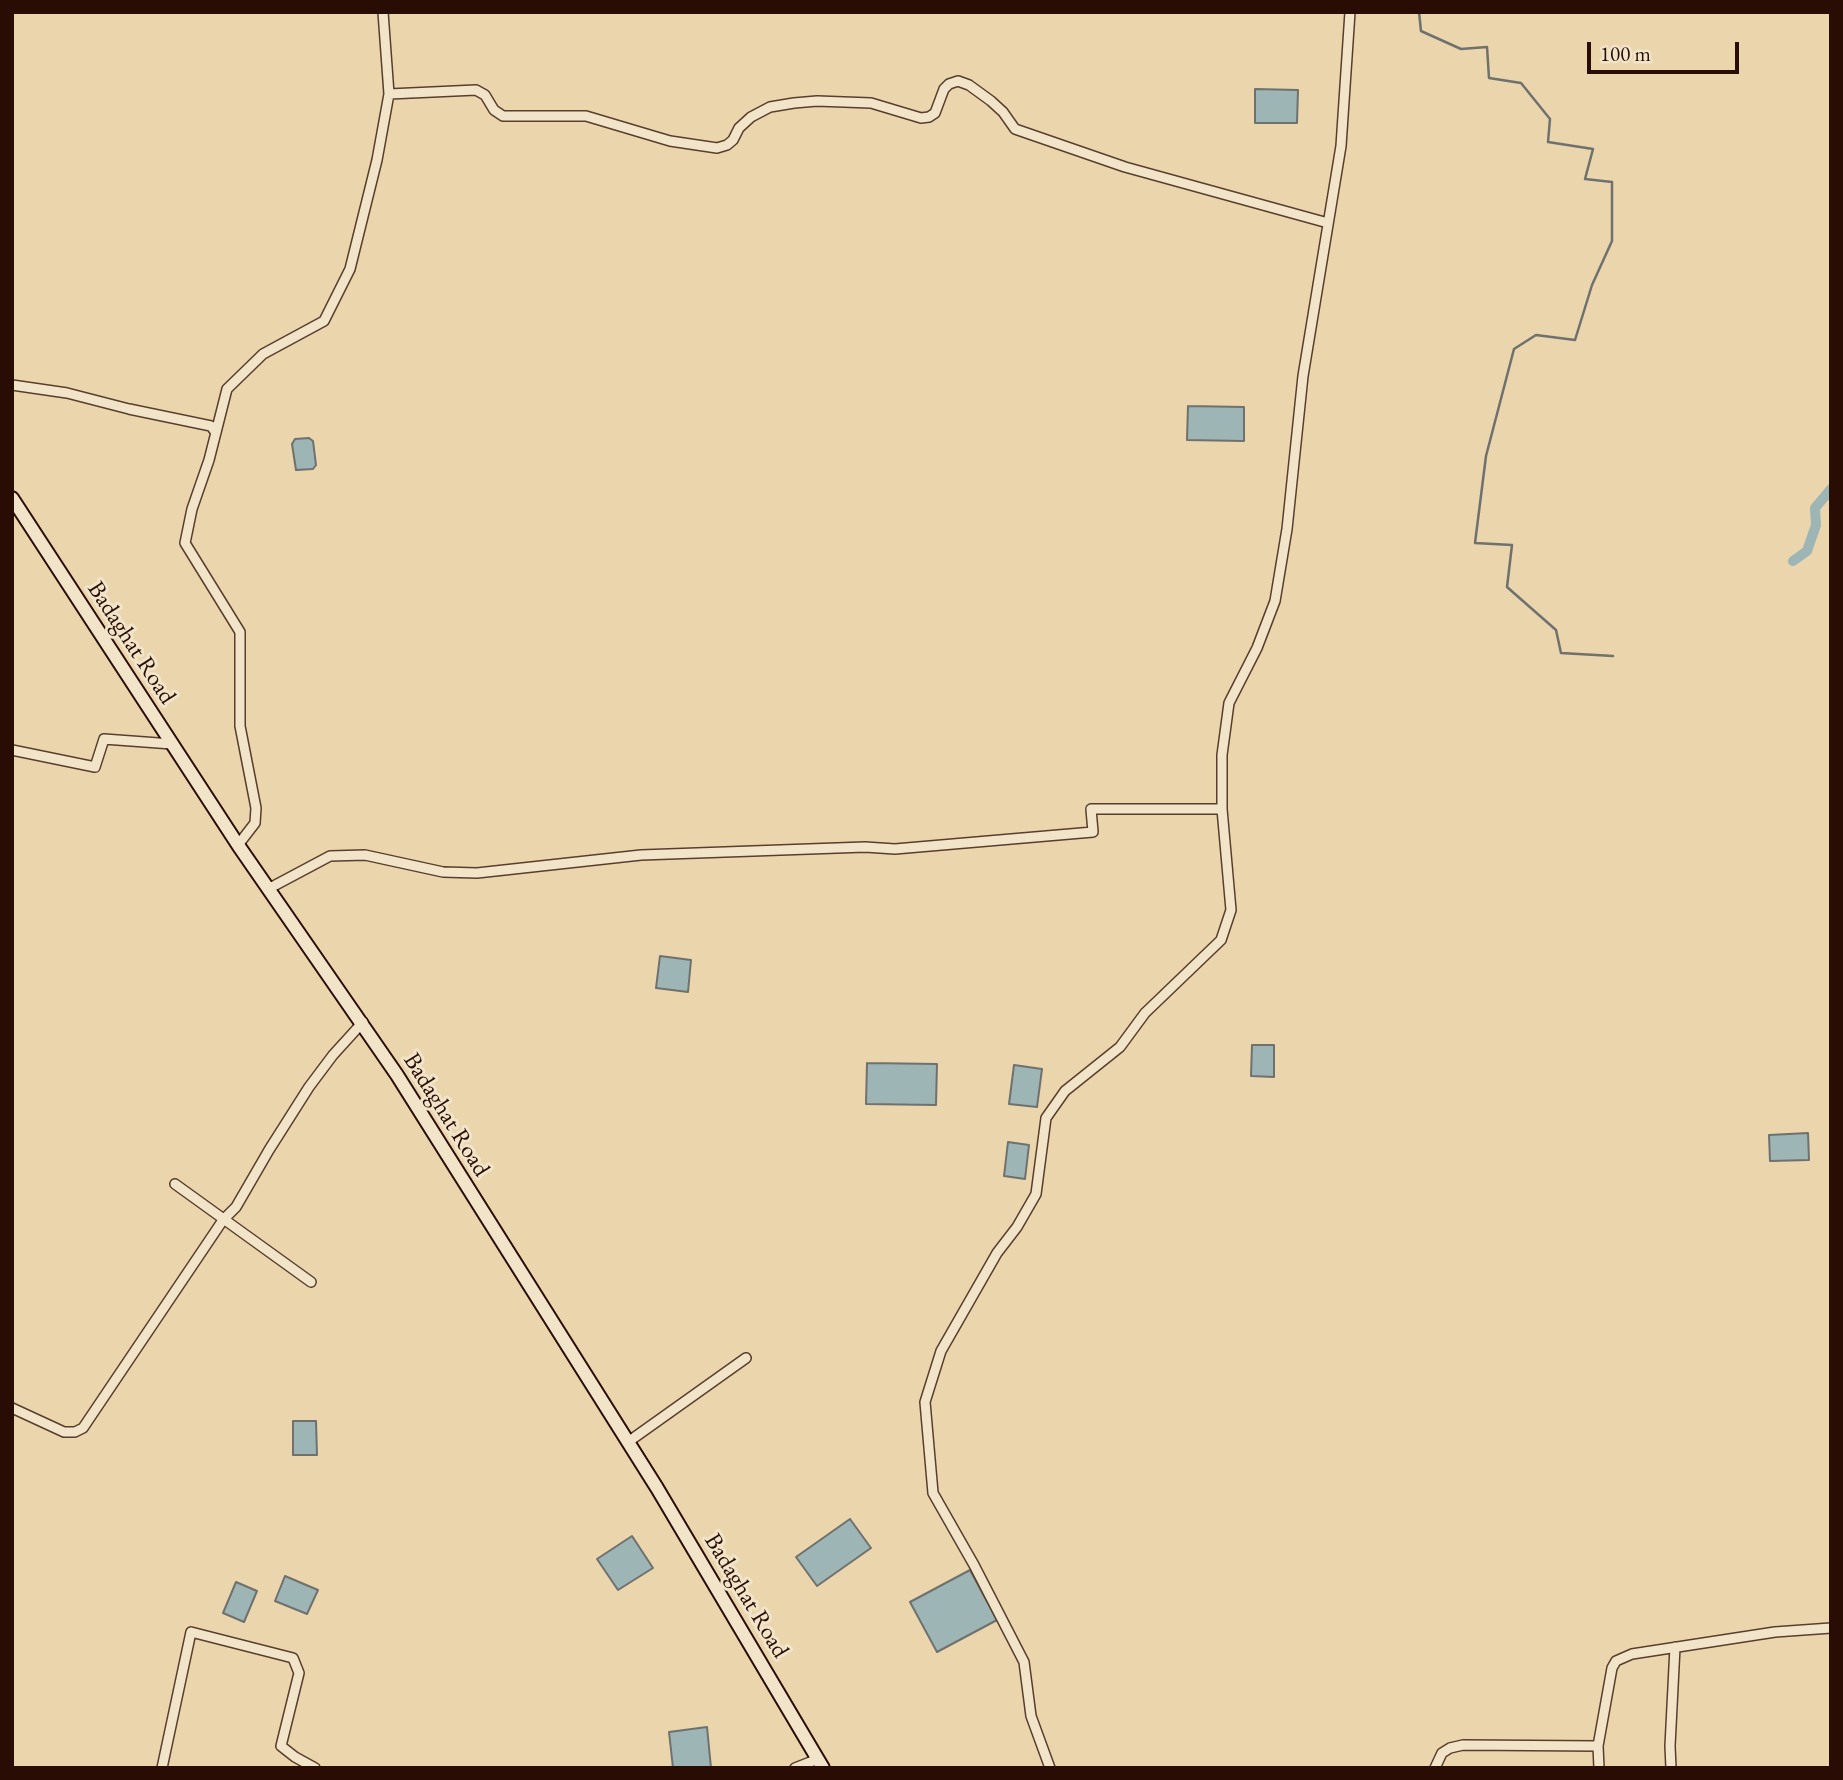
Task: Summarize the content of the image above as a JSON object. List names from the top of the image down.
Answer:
{
  "streets": {
    "main road": ["Badaghat Road"]
  },
  "scale_bar": "100 m"
}
